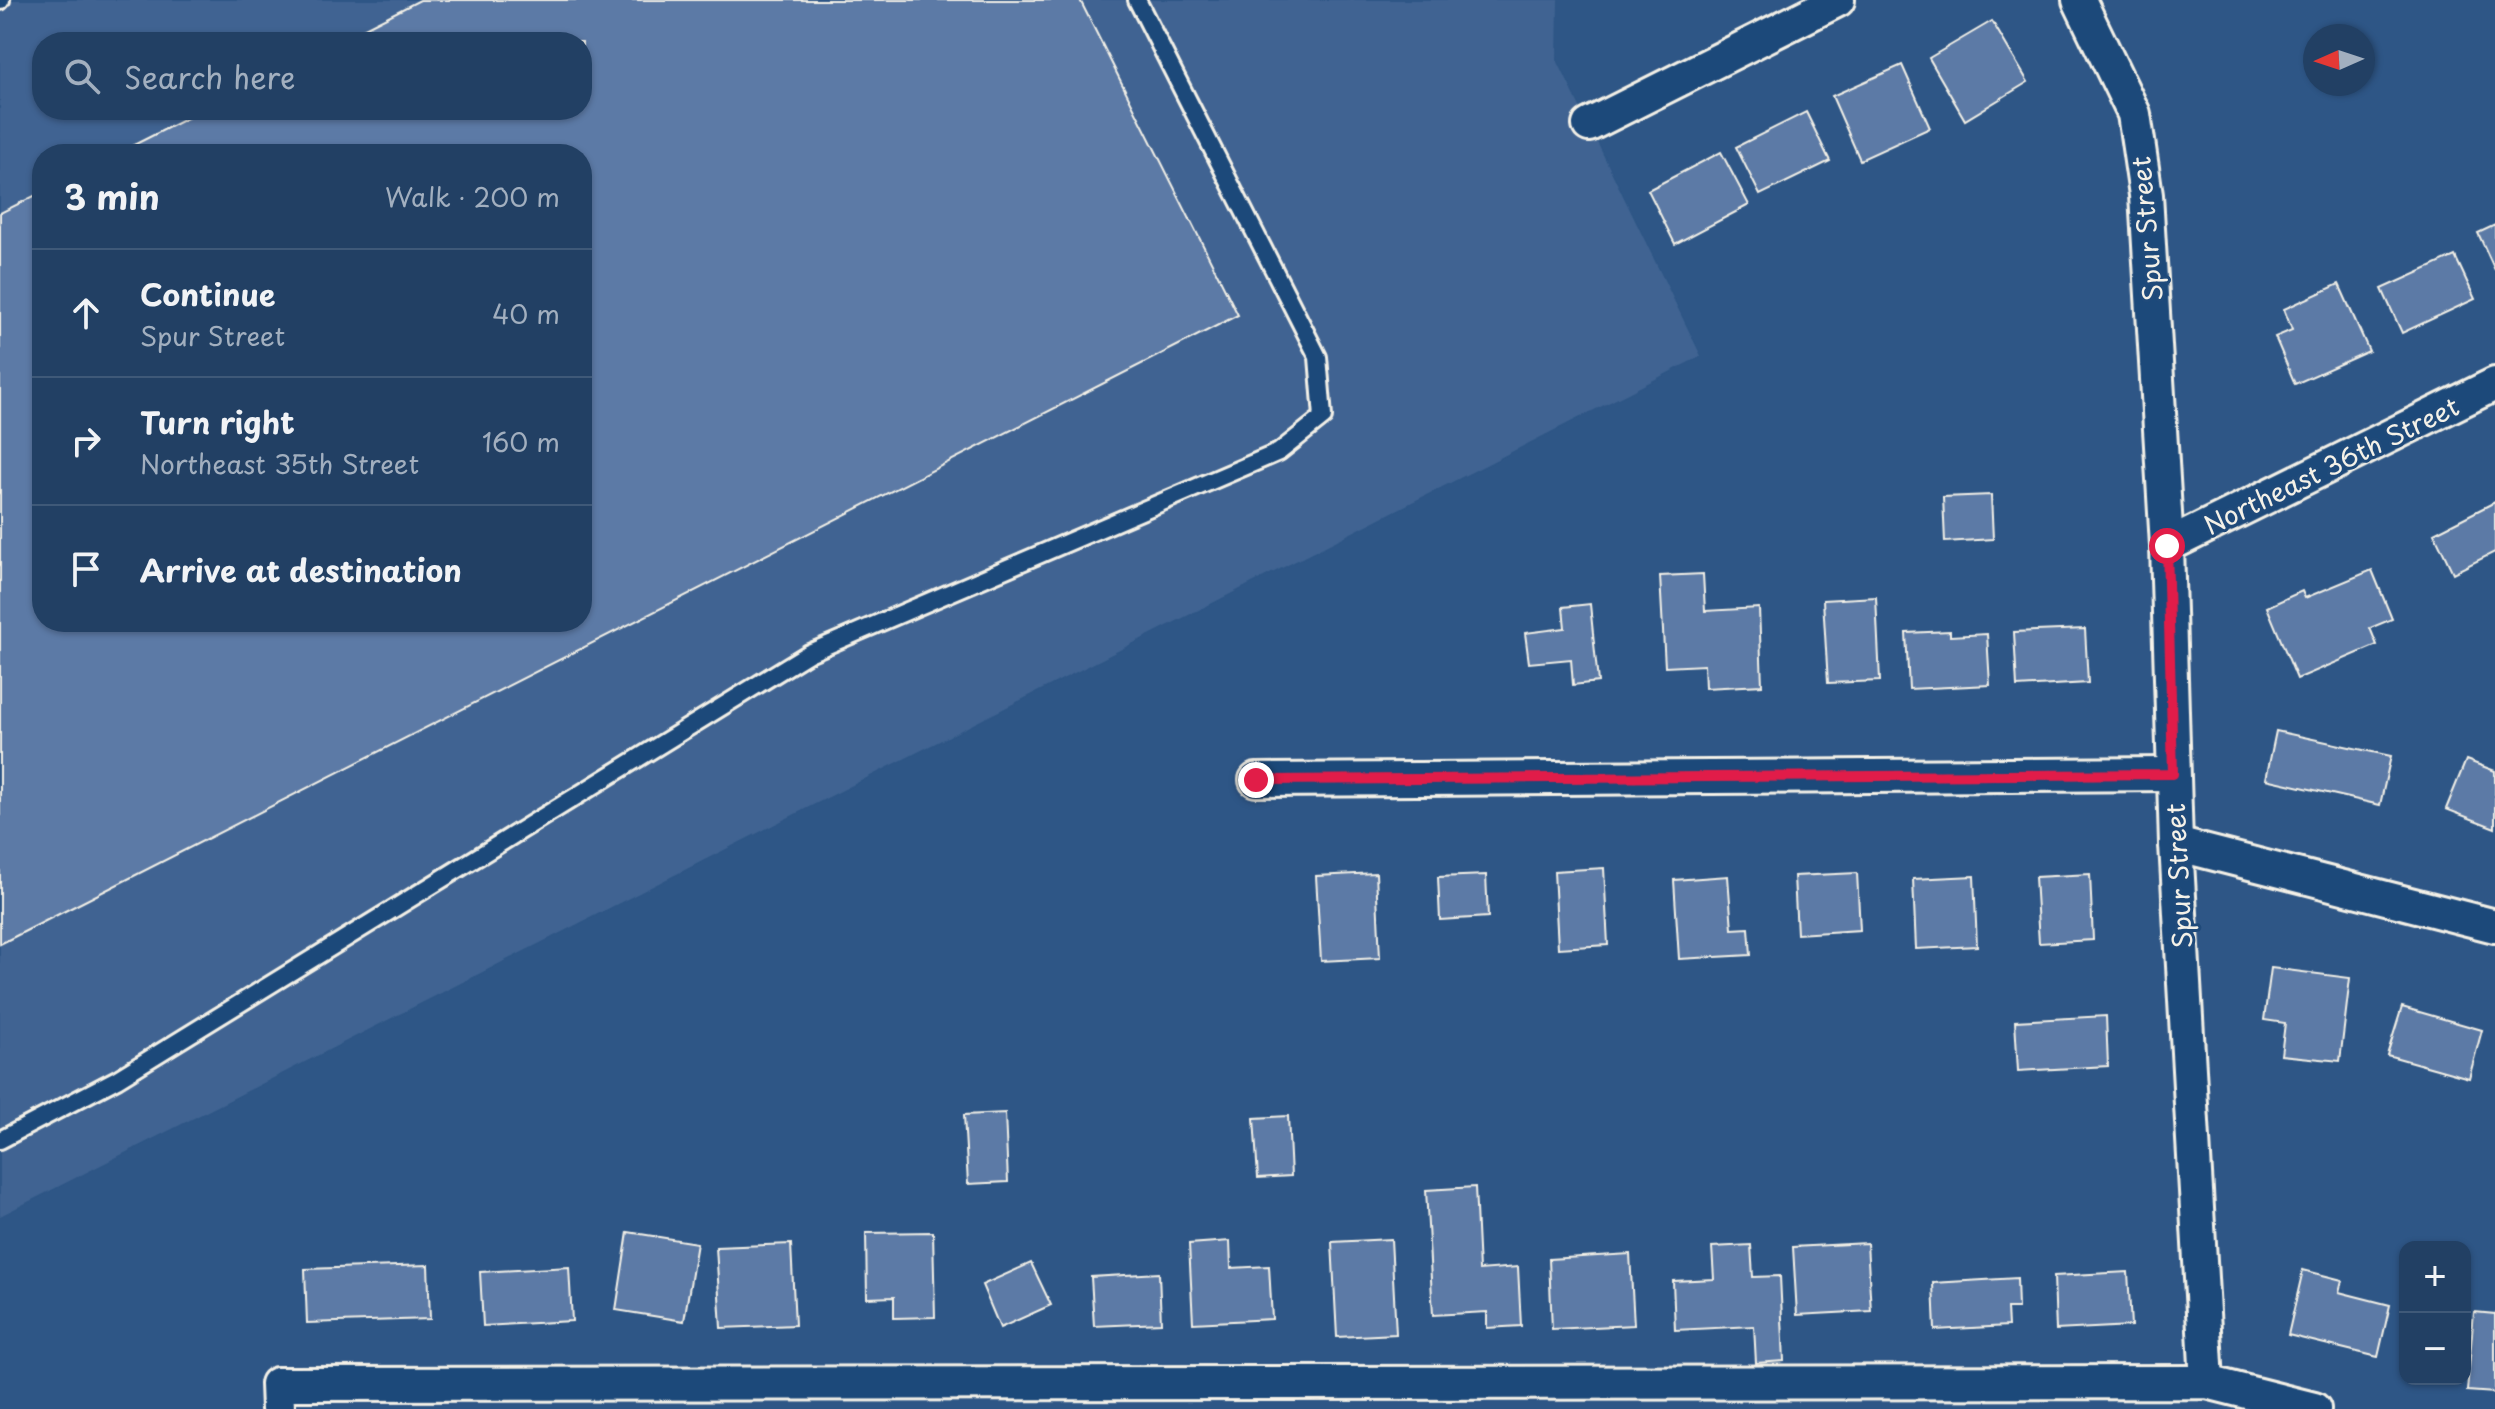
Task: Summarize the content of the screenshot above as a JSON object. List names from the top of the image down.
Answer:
{
  "streets": {
    "street": ["Spur Street", "Northeast 36th Street"]
  },
  "crossings": [
    ["Spur Street", "Northeast 36th Street"]
  ],
  "north": "left",
  "page": {
    "search": "Search here",
    "heading": ["3 min", "Walk · 200 m"],
    "list": [
      ["Continue", "Spur Street", "40 m"],
      ["Turn right", "Northeast 35th Street", "160 m"],
      "Arrive at destination"
    ],
    "map_buttons": ["+", "−"]
  }
}
